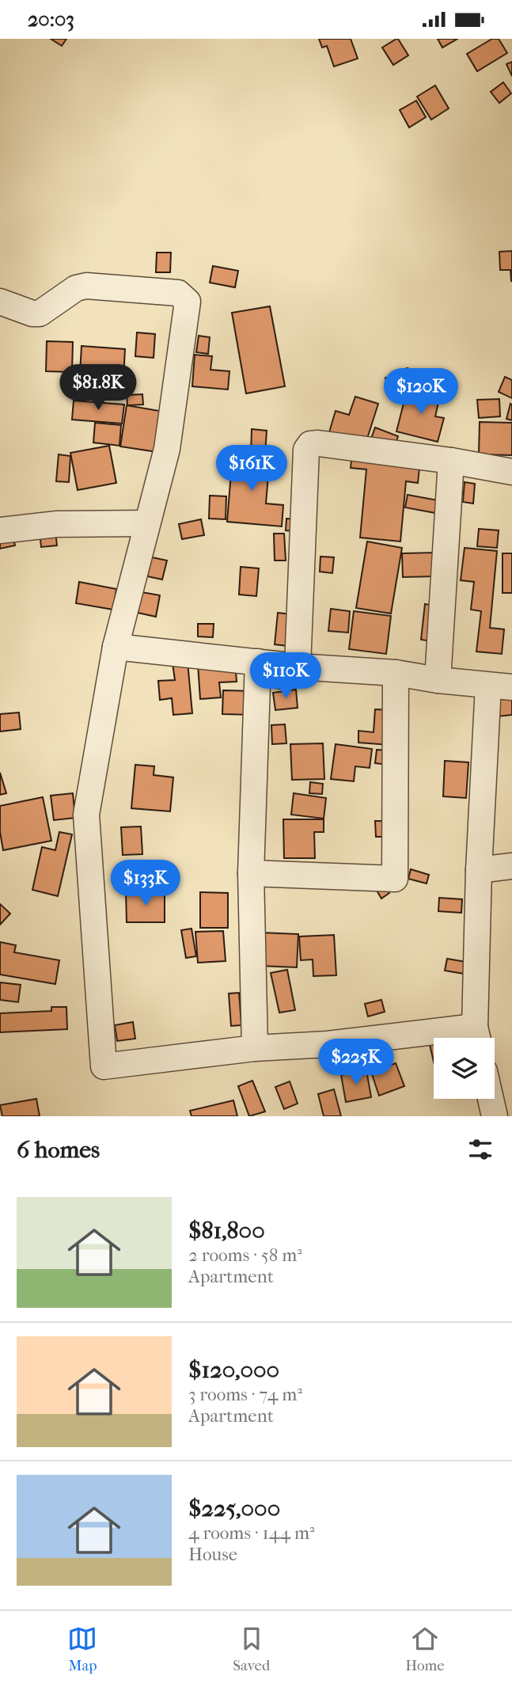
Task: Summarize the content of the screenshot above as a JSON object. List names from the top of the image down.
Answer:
{
  "page": {
    "status": "20:03",
    "price": [
      "$81.8K",
      "$120K",
      "$161K",
      "$110K",
      "$133K",
      "$225K"
    ],
    "heading": "6 homes",
    "list": [
      {
        "name": "$81,800",
        "note": "2 rooms · 58 m² · Apartment"
      },
      {
        "name": "$120,000",
        "note": "3 rooms · 74 m² · Apartment"
      },
      {
        "name": "$225,000",
        "note": "4 rooms · 144 m² · House"
      }
    ],
    "tabs": ["Map", "Saved", "Home"]
  }
}
